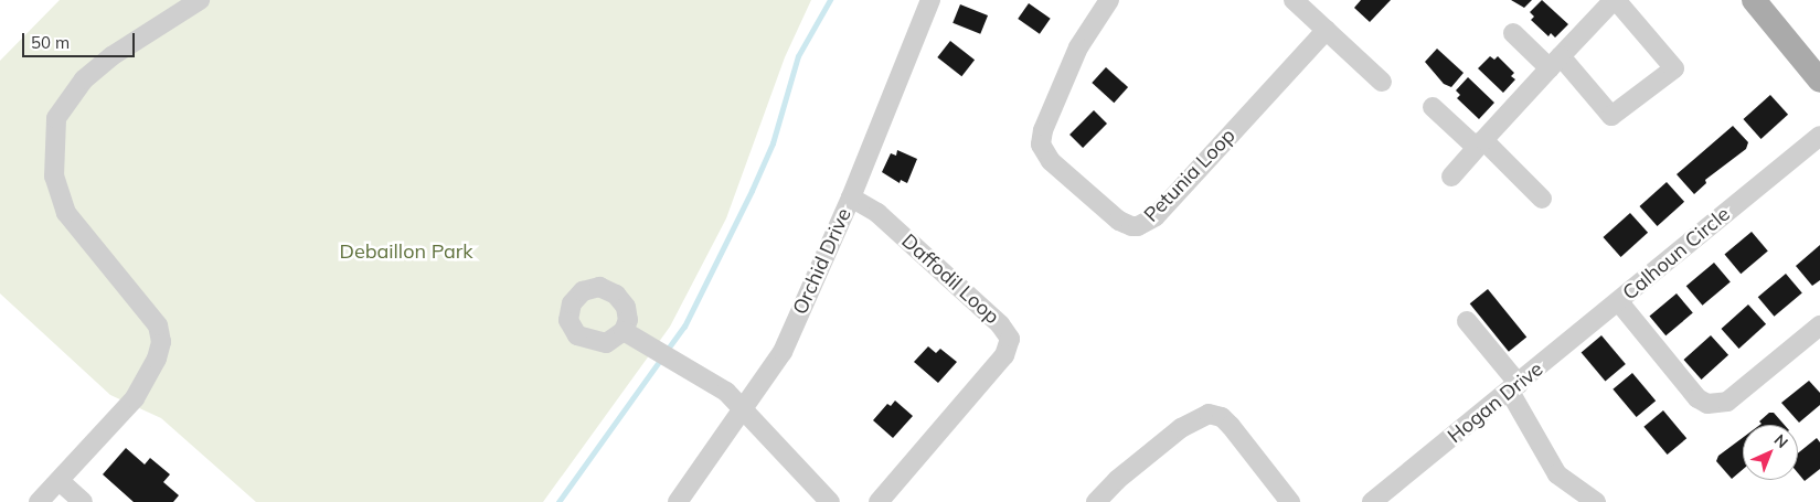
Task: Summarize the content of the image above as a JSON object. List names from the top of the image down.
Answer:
{
  "streets": {
    "street": [
      "Petunia Loop",
      "Calhoun Circle",
      "Orchid Drive",
      "Daffodil Loop",
      "Hogan Drive"
    ]
  },
  "crossings": [
    ["Calhoun Circle", "Hogan Drive"],
    ["Orchid Drive", "Daffodil Loop"]
  ],
  "parks": ["Debaillon Park"],
  "scale_bar": "50 m",
  "north": "top right"
}
